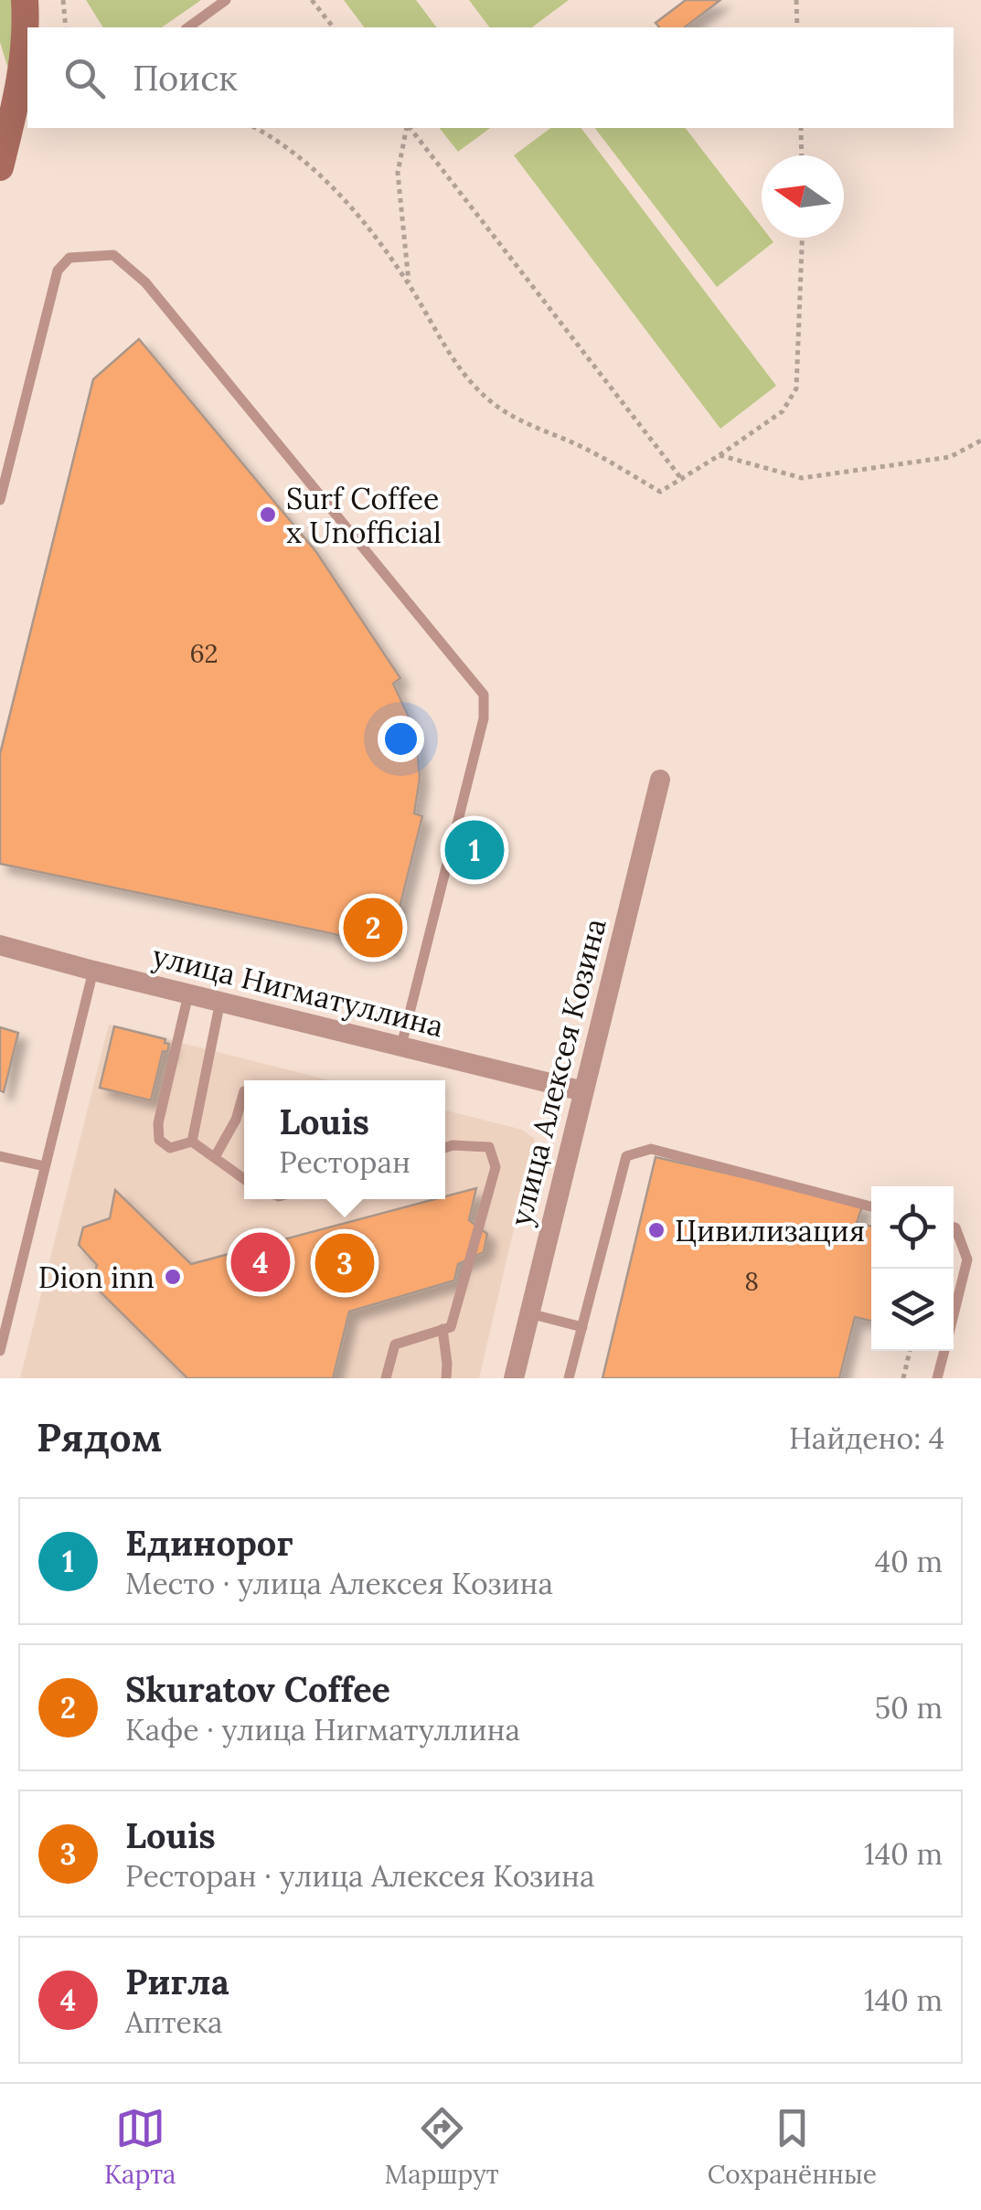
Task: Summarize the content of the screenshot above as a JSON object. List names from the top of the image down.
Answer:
{
  "streets": {
    "street": ["улица Нигматуллина", "улица Алексея Козина"]
  },
  "crossings": [
    ["улица Нигматуллина", "улица Алексея Козина"]
  ],
  "places": ["Surf Coffee x Unofficial", "Цивилизация", "Dion inn"],
  "house_numbers": ["62", "8"],
  "north": "left",
  "page": {
    "search": "Поиск",
    "pins": [
      "1",
      "2",
      "4",
      "3"
    ],
    "popup": ["Louis", "Ресторан"],
    "heading": ["Рядом", "Найдено: 4"],
    "list": [
      {
        "mark": "1",
        "name": "Единорог",
        "note": "Место · улица Алексея Козина",
        "value": "40 m"
      },
      {
        "mark": "2",
        "name": "Skuratov Coffee",
        "note": "Кафе · улица Нигматуллина",
        "value": "50 m"
      },
      {
        "mark": "3",
        "name": "Louis",
        "note": "Ресторан · улица Алексея Козина",
        "value": "140 m"
      },
      {
        "mark": "4",
        "name": "Ригла",
        "note": "Аптека",
        "value": "140 m"
      }
    ],
    "nav": ["Карта", "Маршрут", "Сохранённые"]
  }
}
